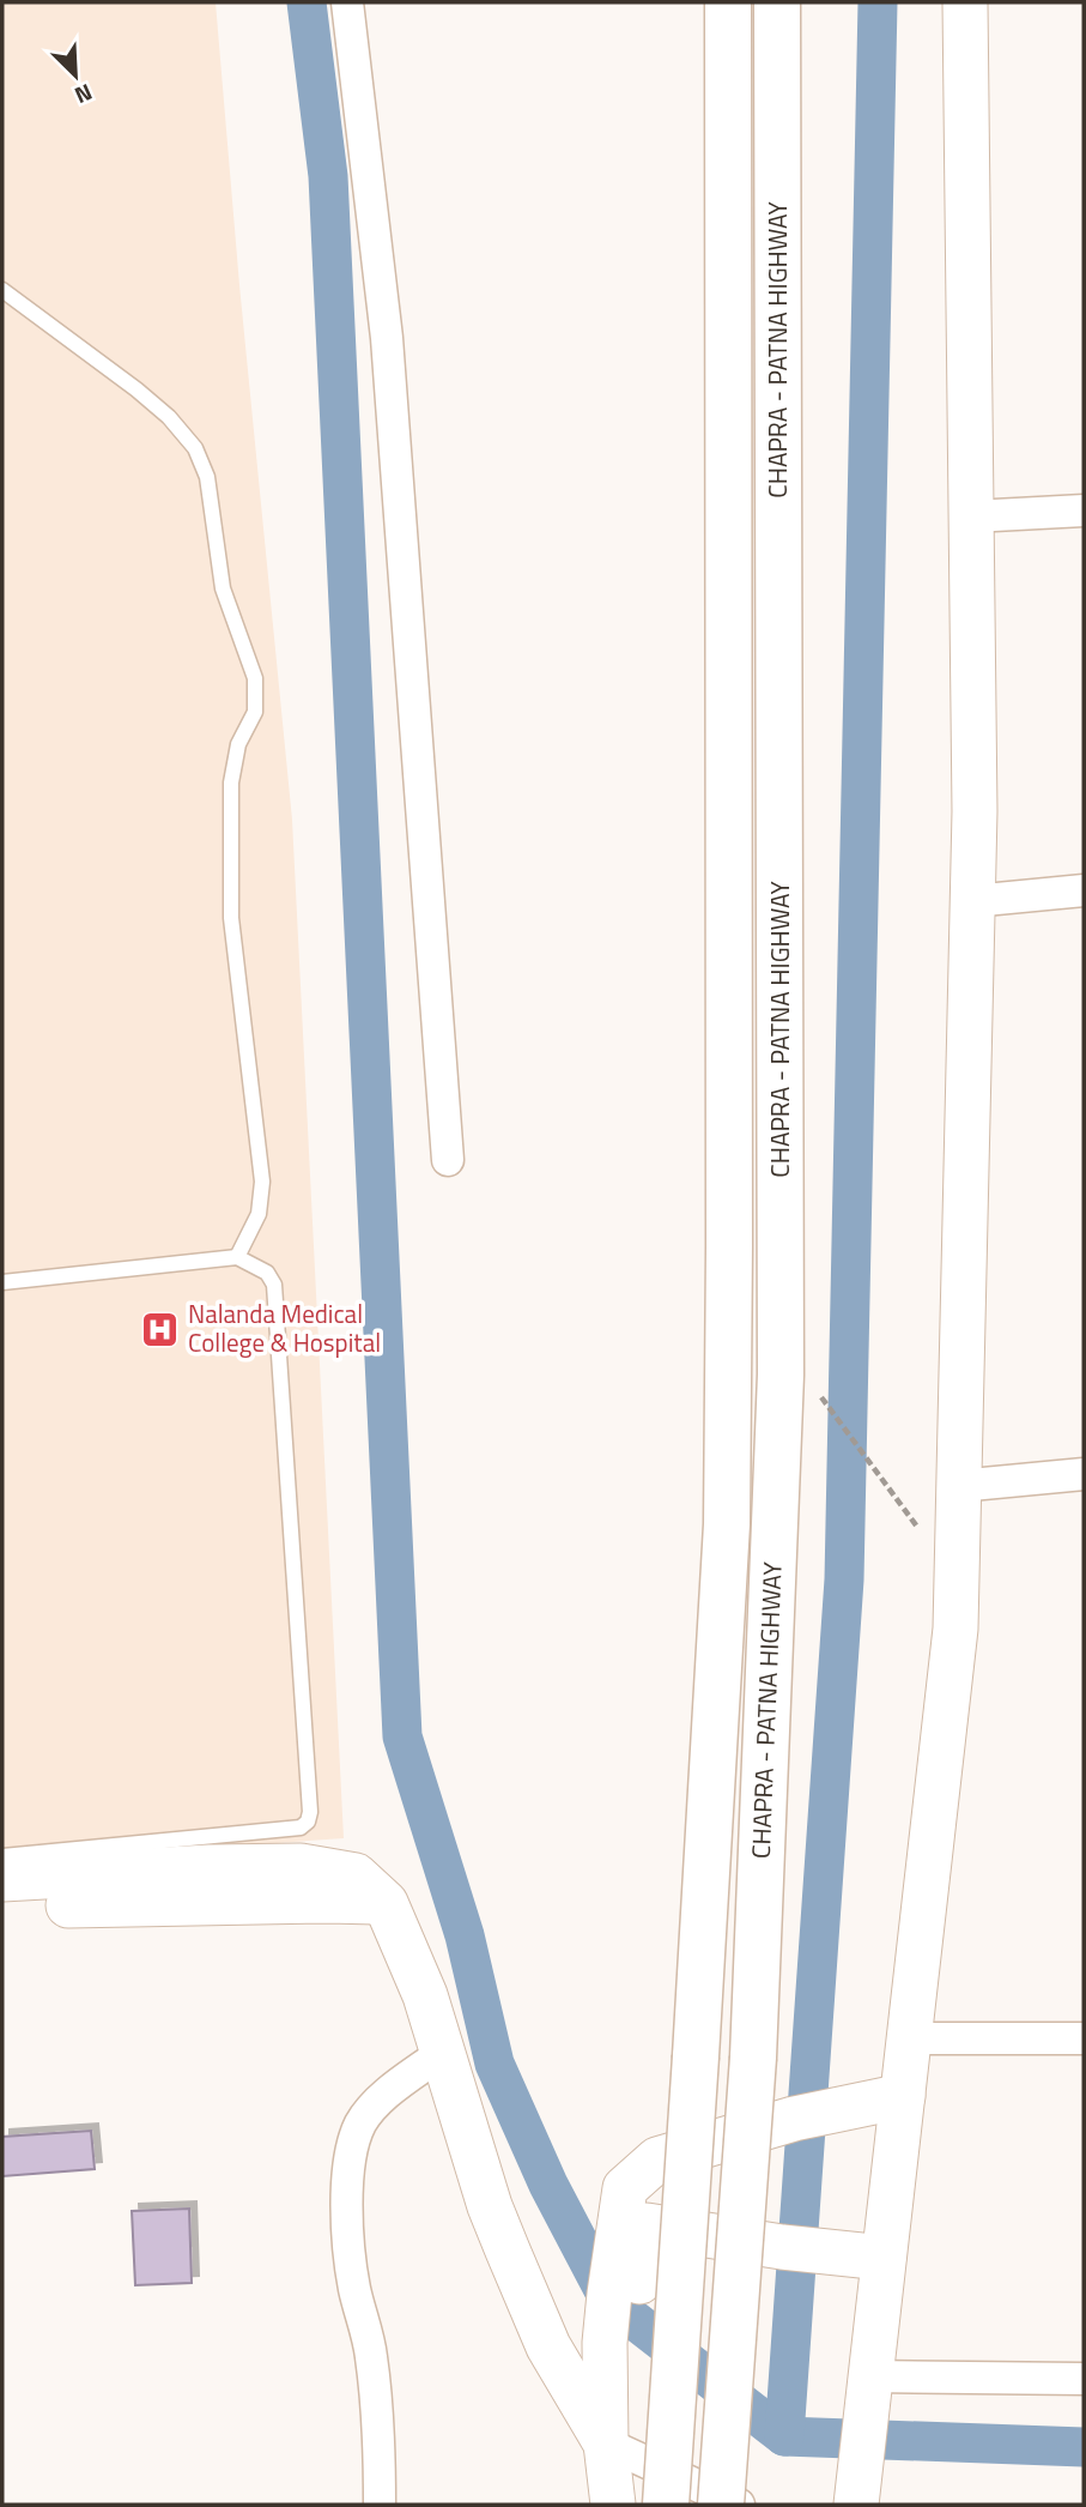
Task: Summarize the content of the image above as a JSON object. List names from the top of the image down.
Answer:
{
  "streets": {
    "highway": ["CHAPRA - PATNA HIGHWAY"]
  },
  "places": {
    "hospital": ["Nalanda Medical College & Hospital"]
  },
  "north": "bottom right"
}
